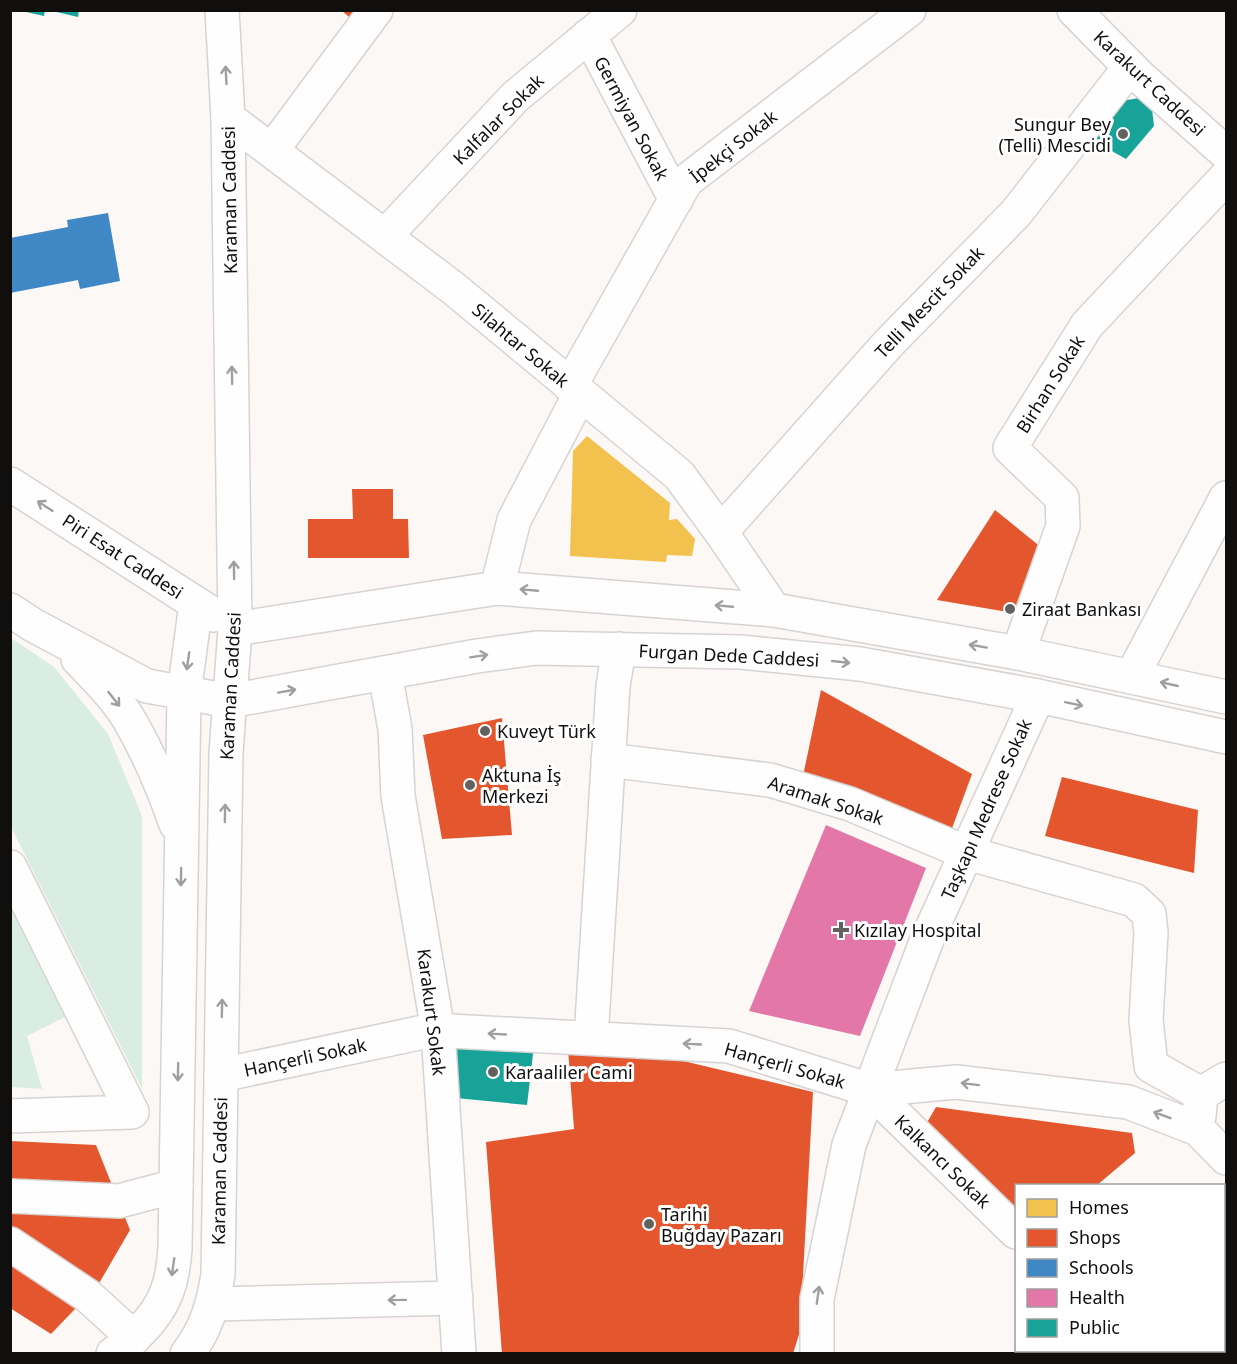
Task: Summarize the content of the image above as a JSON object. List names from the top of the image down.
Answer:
{
  "streets": {
    "street": [
      "Karakurt Caddesi",
      "Germiyan Sokak",
      "Kalfalar Sokak",
      "İpekçi Sokak",
      "Karaman Caddesi",
      "Telli Mescit Sokak",
      "Silahtar Sokak",
      "Birhan Sokak",
      "Piri Esat Caddesi",
      "Furgan Dede Caddesi",
      "Aramak Sokak",
      "Taşkapı Medrese Sokak",
      "Karakurt Sokak",
      "Hançerli Sokak",
      "Kalkancı Sokak"
    ]
  },
  "crossings": [
    ["Karakurt Caddesi", "Telli Mescit Sokak"],
    ["Germiyan Sokak", "Kalfalar Sokak"],
    ["Germiyan Sokak", "İpekçi Sokak"],
    ["Kalfalar Sokak", "Silahtar Sokak"],
    ["İpekçi Sokak", "Silahtar Sokak"],
    ["Karaman Caddesi", "Silahtar Sokak"],
    ["Karaman Caddesi", "Piri Esat Caddesi"],
    ["Karaman Caddesi", "Furgan Dede Caddesi"],
    ["Karaman Caddesi", "Hançerli Sokak"],
    ["Telli Mescit Sokak", "Silahtar Sokak"],
    ["Furgan Dede Caddesi", "Taşkapı Medrese Sokak"],
    ["Furgan Dede Caddesi", "Karakurt Sokak"],
    ["Aramak Sokak", "Taşkapı Medrese Sokak"],
    ["Taşkapı Medrese Sokak", "Hançerli Sokak"],
    ["Taşkapı Medrese Sokak", "Kalkancı Sokak"],
    ["Karakurt Sokak", "Hançerli Sokak"],
    ["Hançerli Sokak", "Kalkancı Sokak"]
  ],
  "one_way": ["Taşkapı Medrese Sokak", "Hançerli Sokak"],
  "places": {
    "other": [
      "Sungur Bey (Telli) Mescidi",
      "Ziraat Bankası",
      "Kuveyt Türk",
      "Aktuna İş Merkezi",
      "Karaaliler Cami",
      "Tarihi Buğday Pazarı"
    ],
    "health": ["Kızılay Hospital"]
  },
  "legend": [
    "Homes",
    "Shops",
    "Schools",
    "Health",
    "Public"
  ]
}
